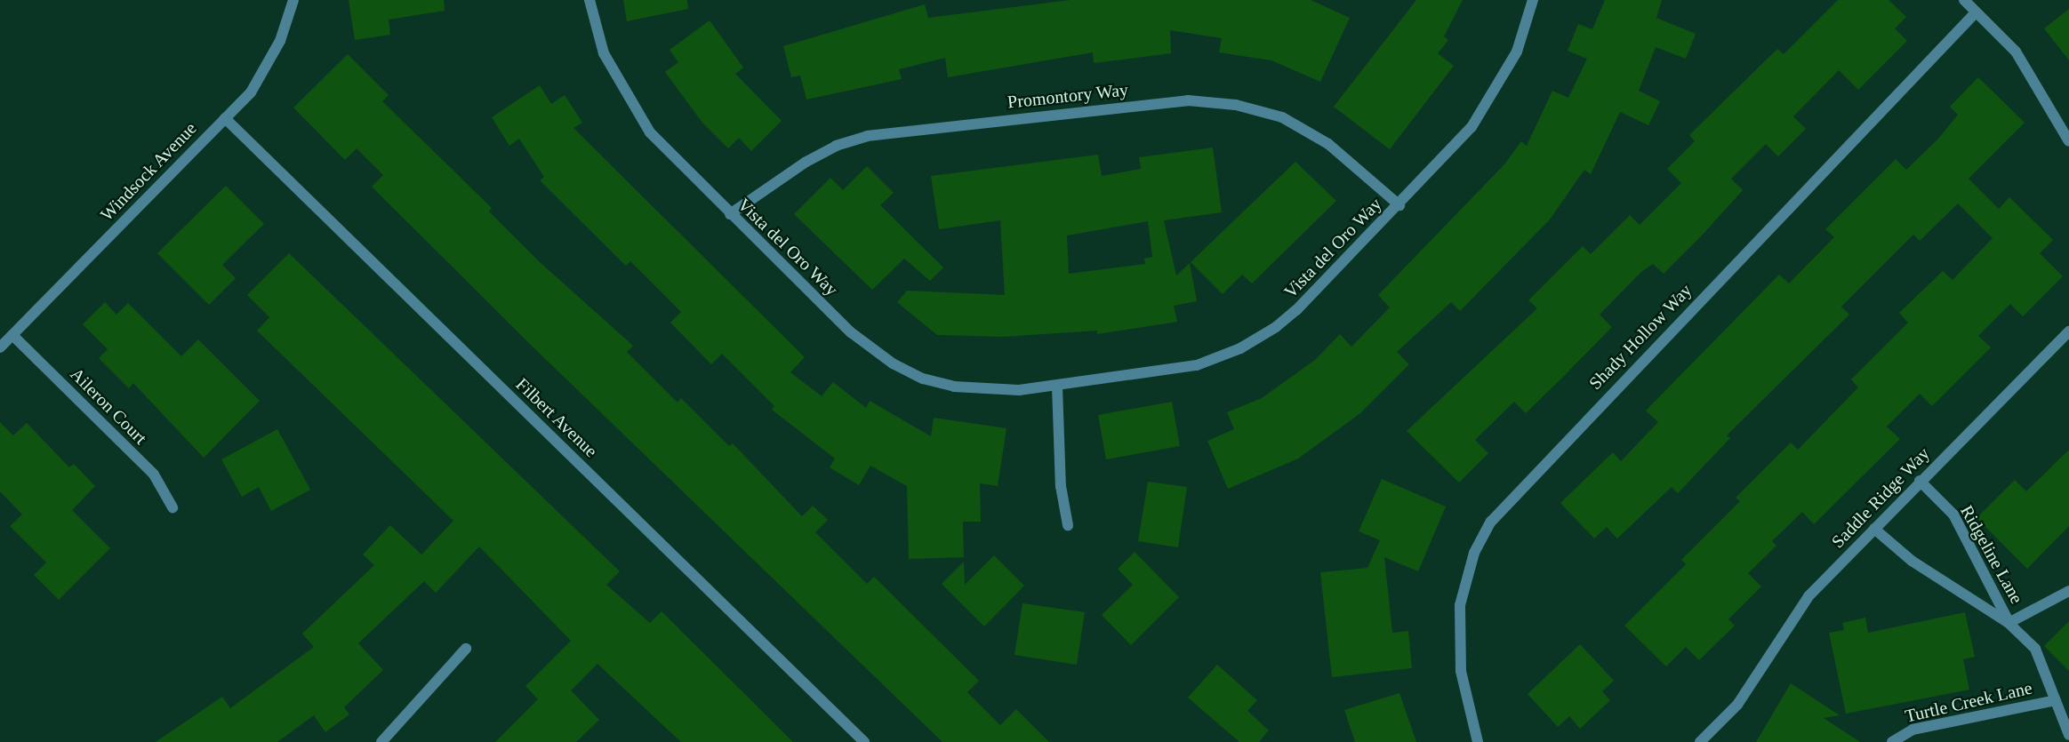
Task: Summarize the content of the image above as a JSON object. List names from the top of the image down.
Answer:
{
  "streets": {
    "street": [
      "Promontory Way",
      "Windsock Avenue",
      "Vista del Oro Way",
      "Shady Hollow Way",
      "Aileron Court",
      "Filbert Avenue",
      "Saddle Ridge Way",
      "Ridgeline Lane",
      "Turtle Creek Lane"
    ]
  },
  "crossings": [
    ["Promontory Way", "Vista del Oro Way"],
    ["Windsock Avenue", "Aileron Court"],
    ["Windsock Avenue", "Filbert Avenue"],
    ["Saddle Ridge Way", "Ridgeline Lane"],
    ["Ridgeline Lane", "Turtle Creek Lane"]
  ]
}
